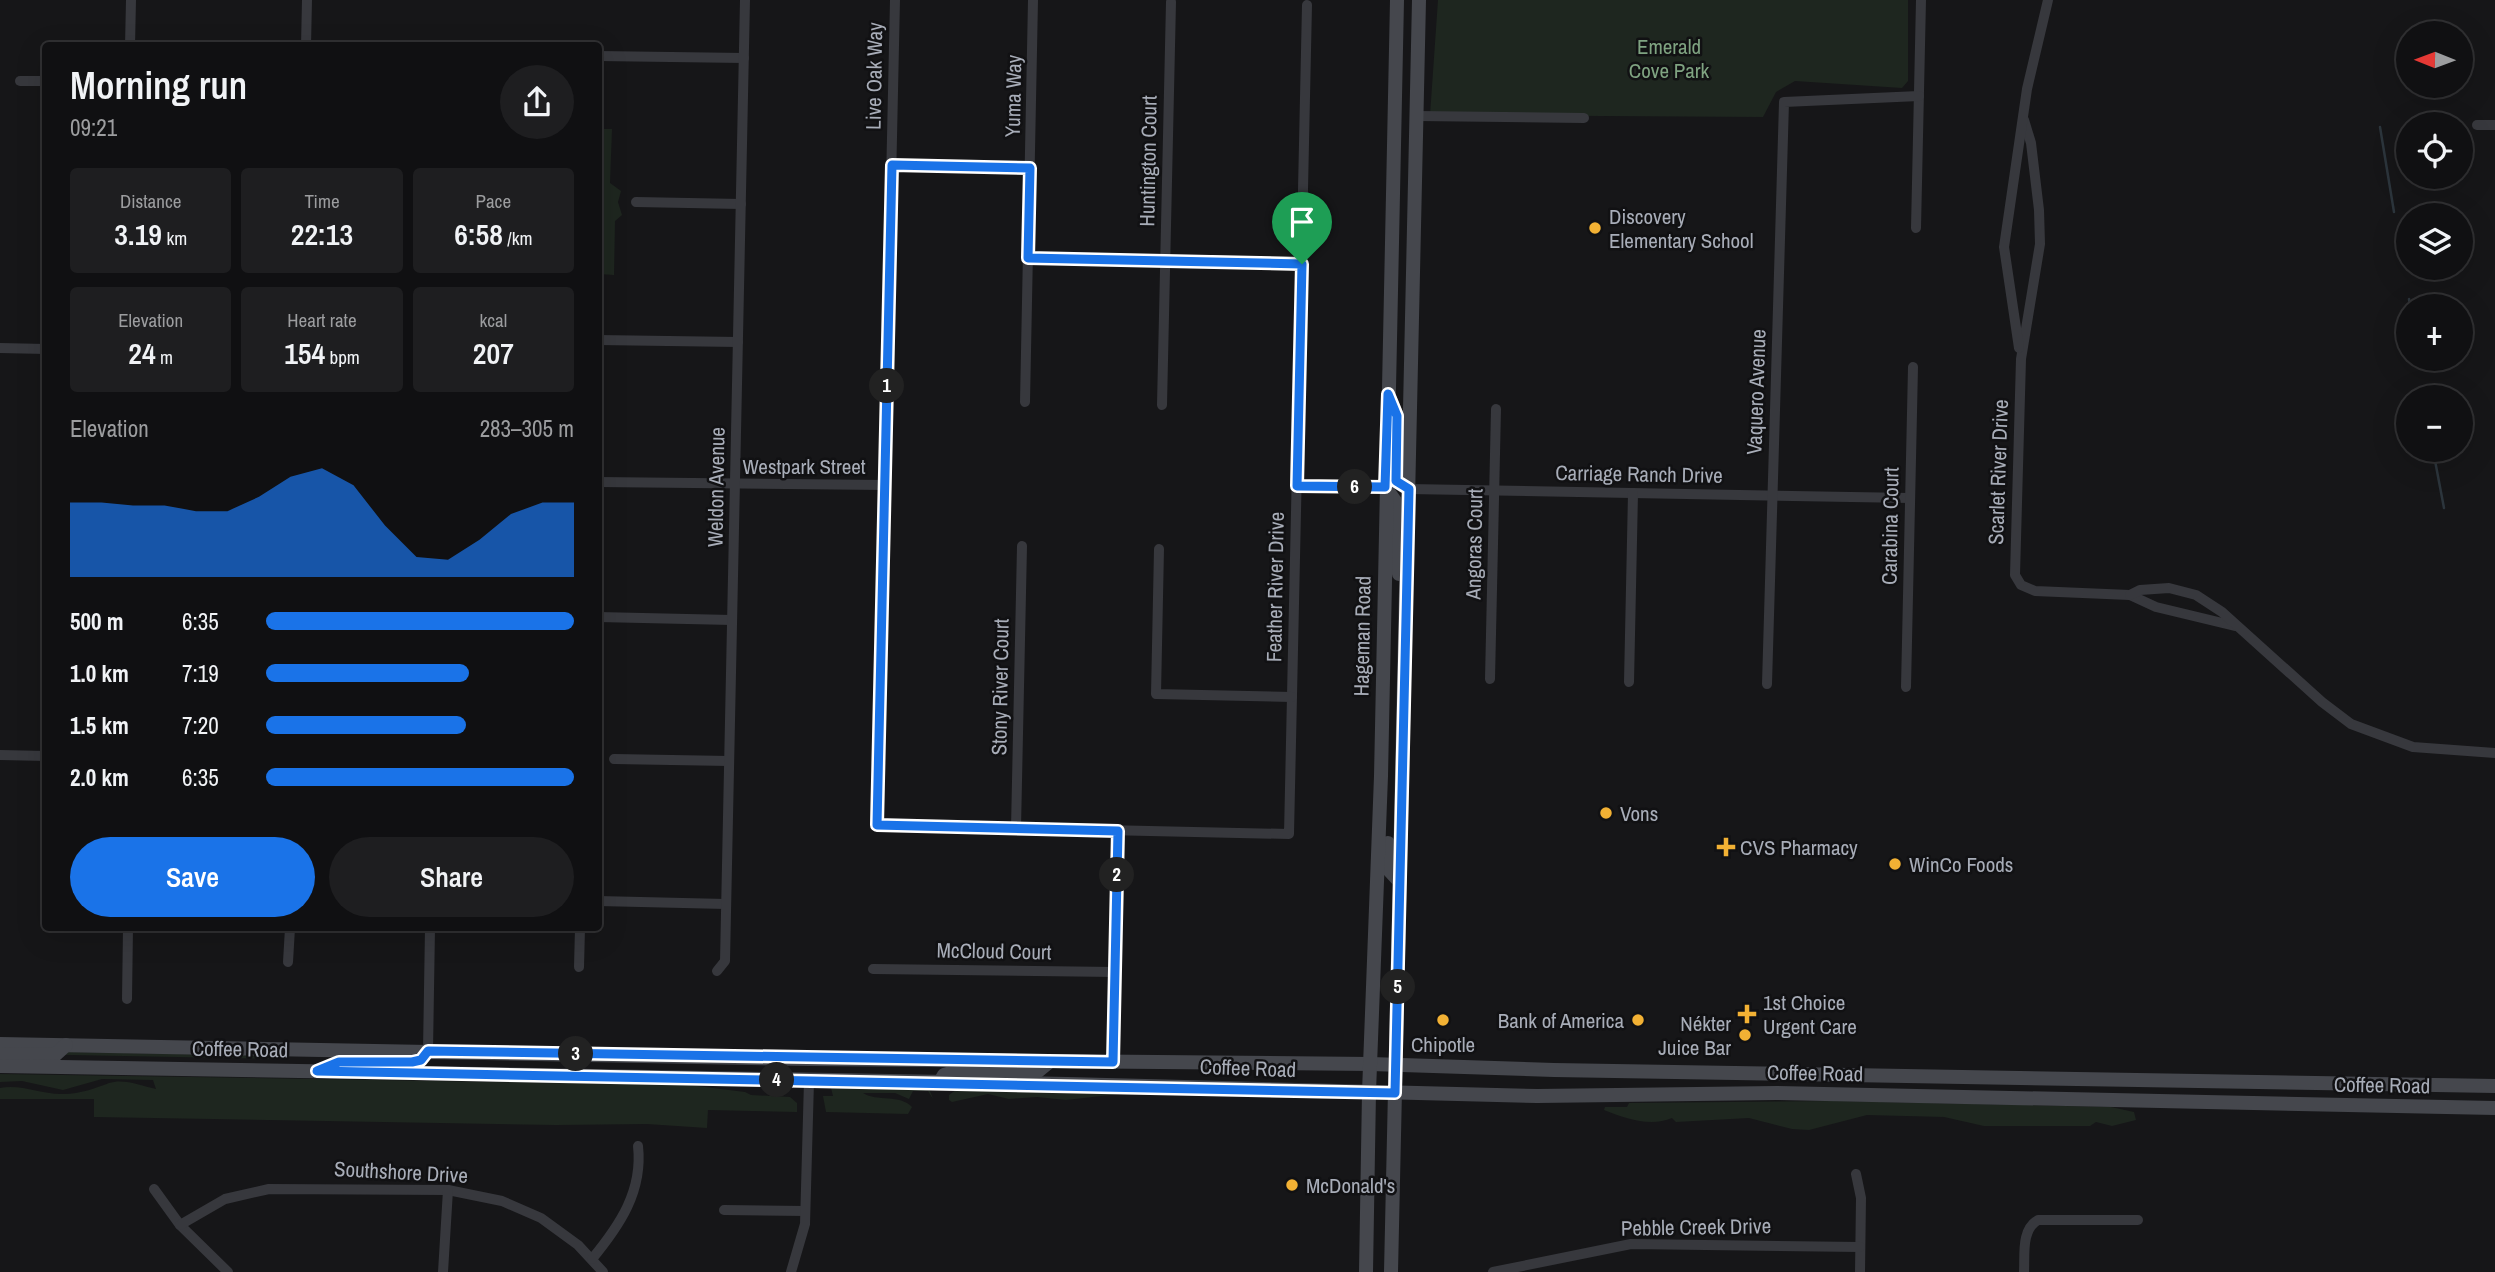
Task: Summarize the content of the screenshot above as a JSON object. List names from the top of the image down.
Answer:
{
  "streets": {
    "main road": ["Hageman Road", "Coffee Road"],
    "street": [
      "Live Oak Way",
      "Yuma Way",
      "Huntington Court",
      "Vaquero Avenue",
      "Westpark Street",
      "Scarlet River Drive",
      "Carriage Ranch Drive",
      "Weldon Avenue",
      "Carabina Court",
      "Angoras Court",
      "Feather River Drive",
      "Stony River Court",
      "McCloud Court",
      "Southshore Drive",
      "Pebble Creek Drive"
    ]
  },
  "crossings": [
    ["Live Oak Way", "Westpark Street"],
    ["Live Oak Way", "Stony River Court"],
    ["Vaquero Avenue", "Carriage Ranch Drive"],
    ["Westpark Street", "Weldon Avenue"],
    ["Carriage Ranch Drive", "Carabina Court"],
    ["Carriage Ranch Drive", "Angoras Court"],
    ["Carriage Ranch Drive", "Hageman Road"],
    ["Hageman Road", "Coffee Road"]
  ],
  "parks": ["Emerald Cove Park"],
  "places": {
    "other": [
      "Discovery Elementary School",
      "Vons",
      "WinCo Foods",
      "Chipotle",
      "Bank of America",
      "Nékter Juice Bar",
      "McDonald's"
    ],
    "health": ["CVS Pharmacy", "1st Choice Urgent Care"]
  },
  "north": "left",
  "page": {
    "map_buttons": ["+", "−"],
    "heading": ["Morning run", "09:21"],
    "stats": [
      ["Distance", "3.19 km"],
      ["Time", "22:13"],
      ["Pace", "6:58 /km"],
      ["Elevation", "24 m"],
      ["Heart rate", "154 bpm"],
      ["kcal", "207"]
    ],
    "pins": [
      "1",
      "6",
      "2",
      "5",
      "3",
      "4"
    ],
    "chart": ["Elevation", "283–305 m"],
    "list": [
      {
        "name": "500 m",
        "note": "6:35"
      },
      {
        "name": "1.0 km",
        "note": "7:19"
      },
      {
        "name": "1.5 km",
        "note": "7:20"
      },
      {
        "name": "2.0 km",
        "note": "6:35"
      }
    ],
    "buttons": ["Save", "Share"]
  }
}
